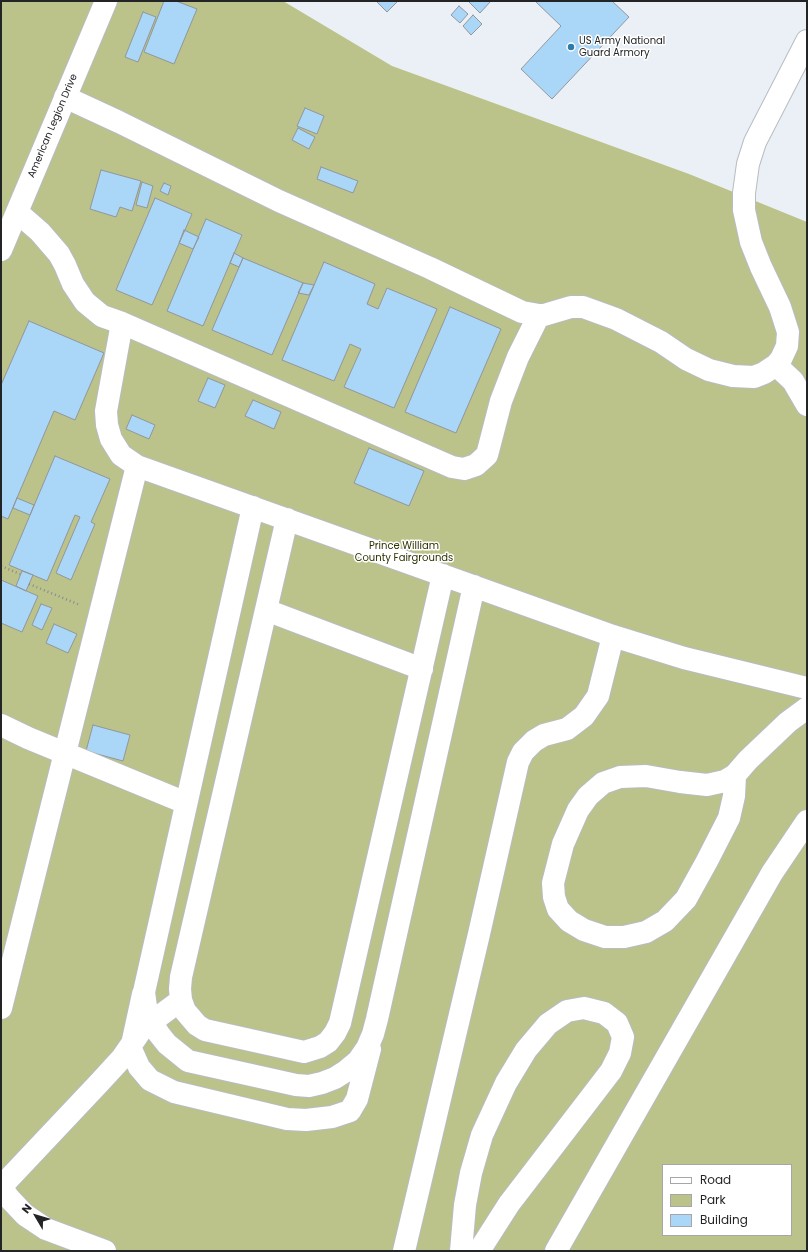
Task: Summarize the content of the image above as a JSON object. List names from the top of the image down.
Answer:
{
  "streets": {
    "lane": ["American Legion Drive"]
  },
  "parks": ["Prince William County Fairgrounds"],
  "places": ["US Army National Guard Armory"],
  "legend": ["Road", "Park", "Building"],
  "north": "top left"
}
